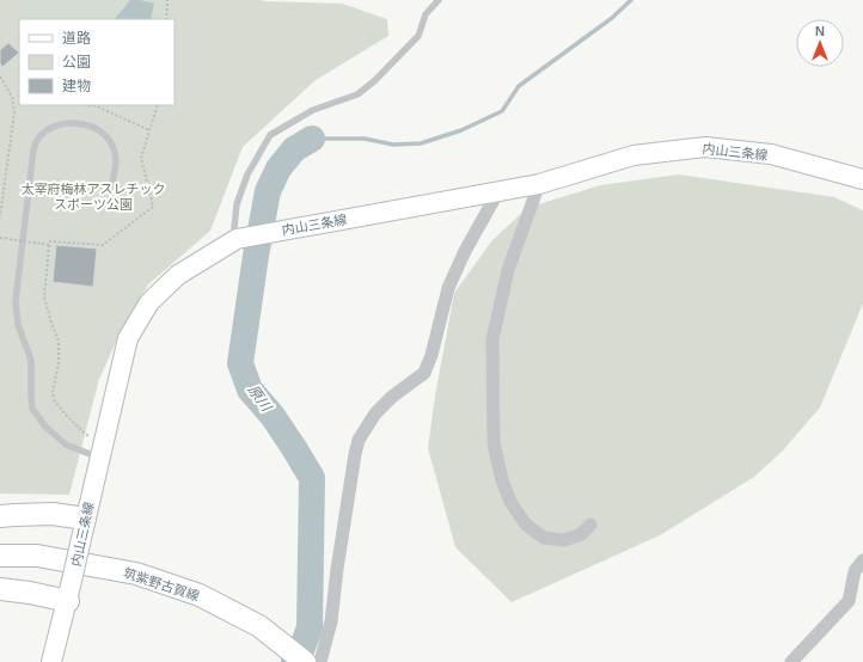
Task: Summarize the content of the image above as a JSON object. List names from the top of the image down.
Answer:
{
  "streets": {
    "main road": ["内山三条線", "筑紫野古賀線"]
  },
  "water": ["原川"],
  "parks": ["太宰府梅林アスレチック スポーツ公園"],
  "legend": ["道路", "公園", "建物"],
  "north": "top"
}
